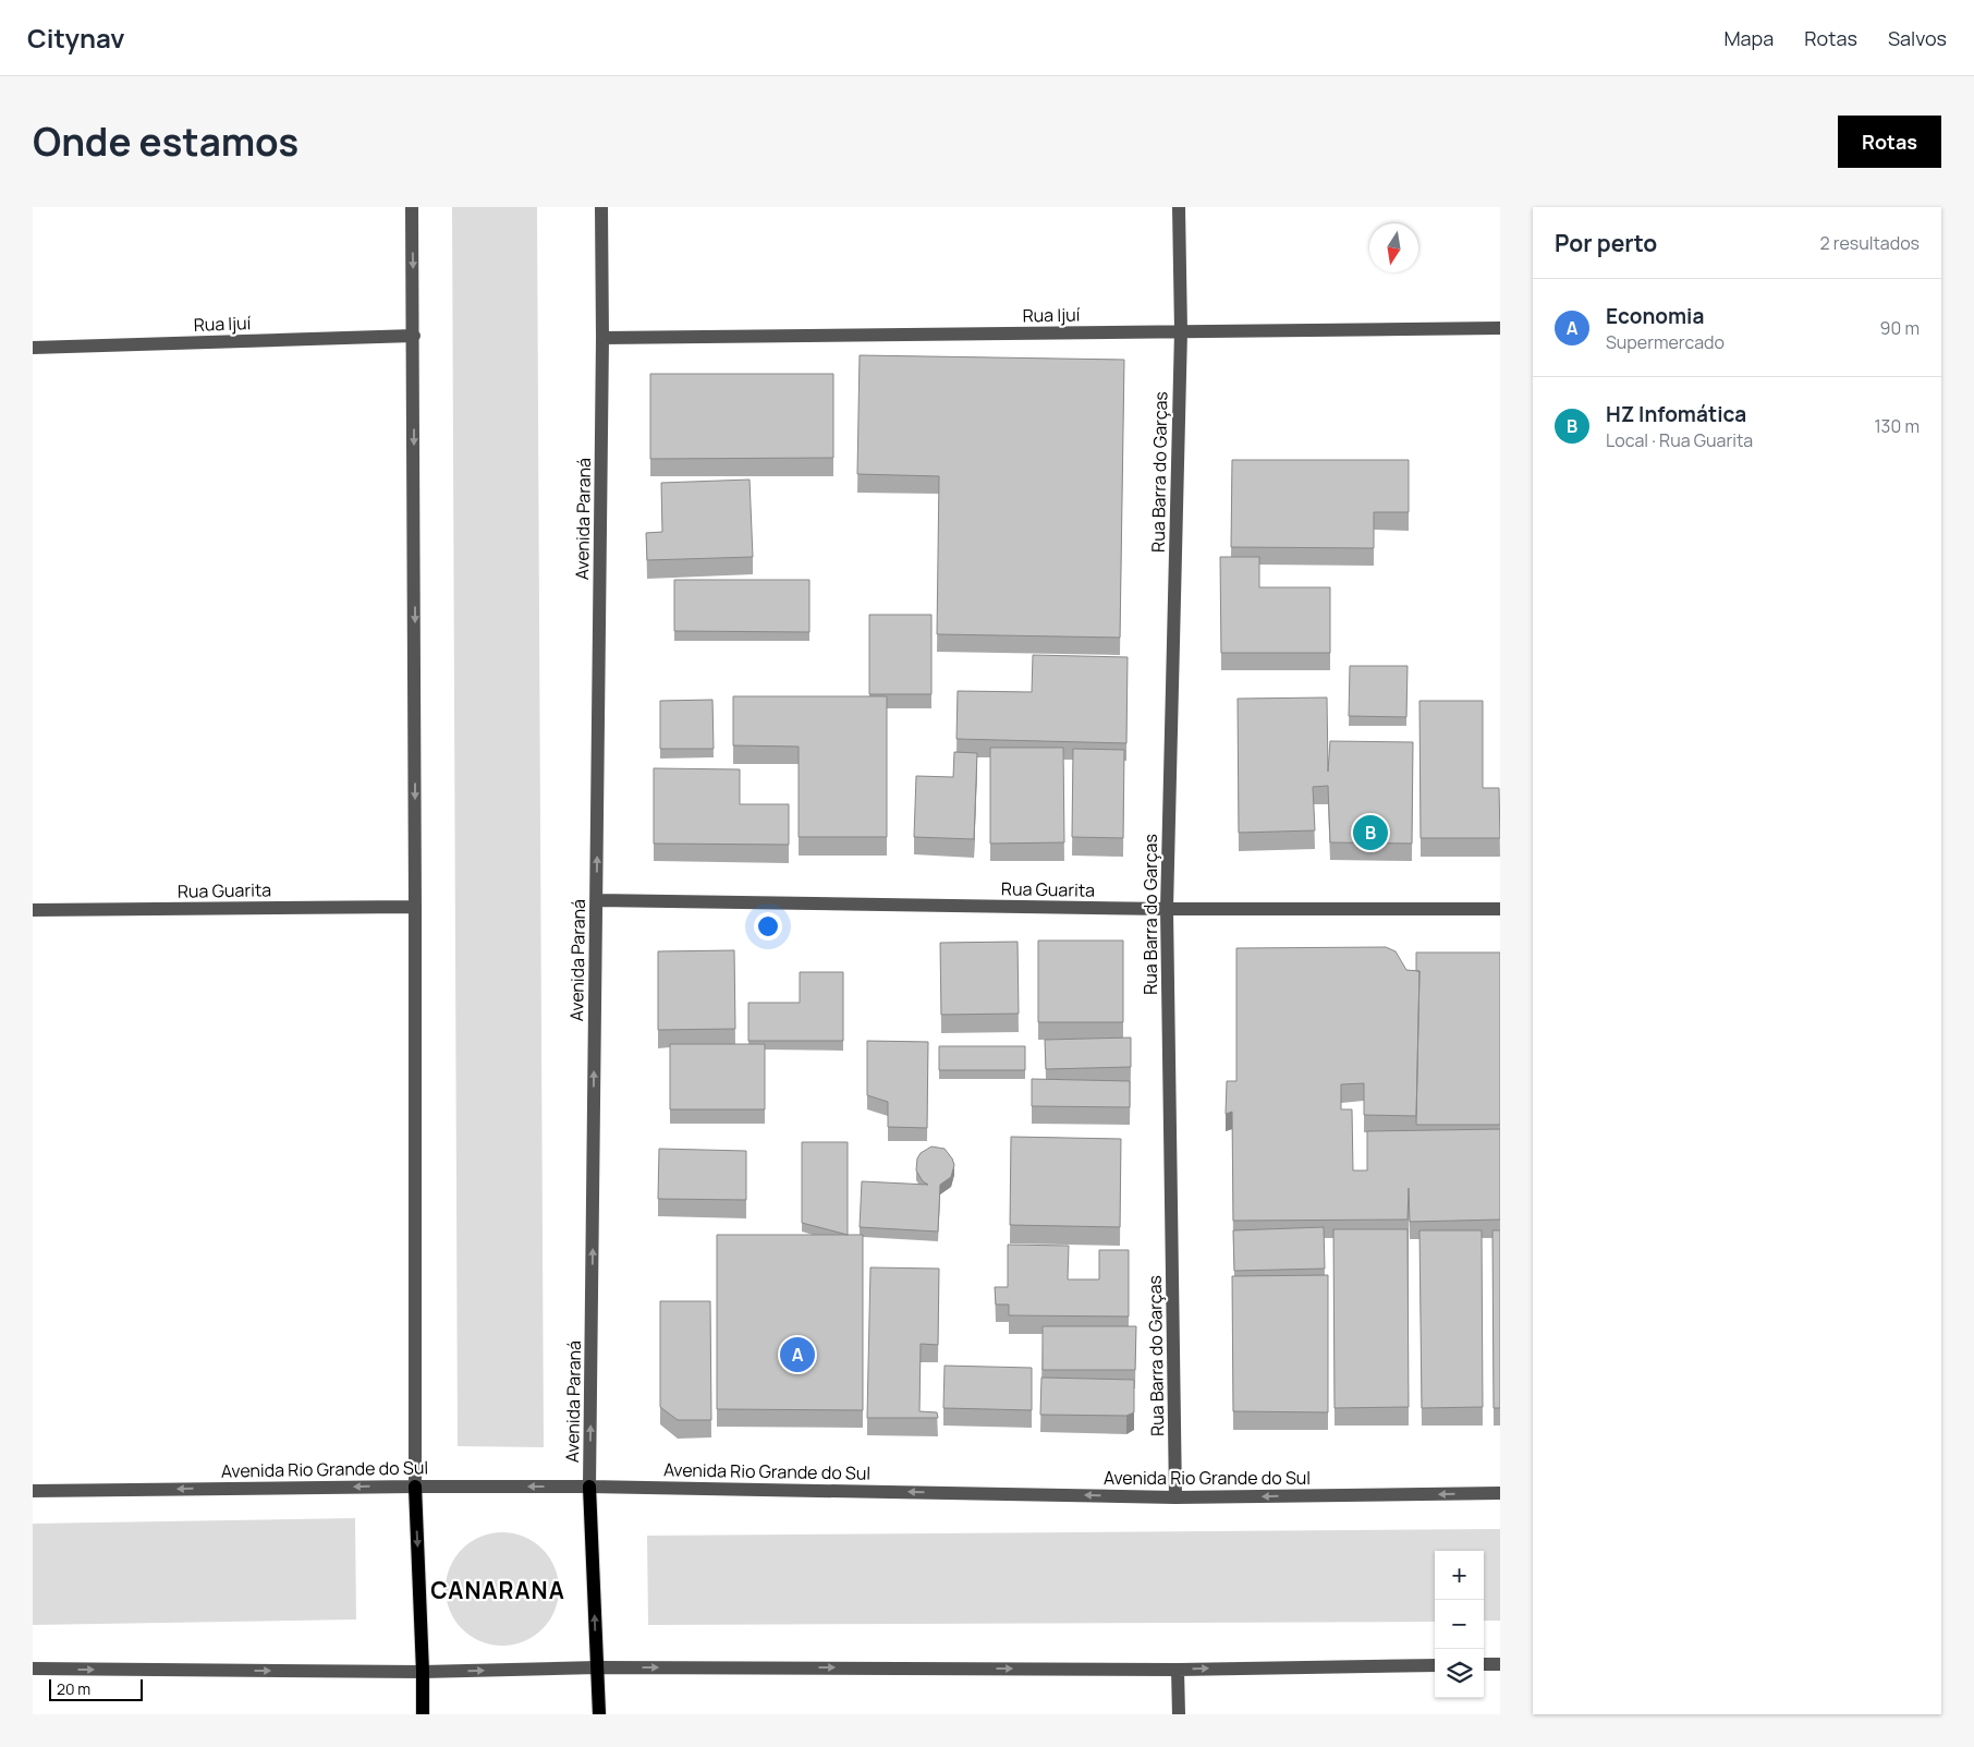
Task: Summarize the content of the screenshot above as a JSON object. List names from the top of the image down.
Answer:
{
  "streets": {
    "main road": ["Avenida Paraná"],
    "street": [
      "Rua Ijuí",
      "Rua Barra do Garças",
      "Rua Guarita",
      "Avenida Rio Grande do Sul"
    ]
  },
  "crossings": [
    ["Rua Ijuí", "Rua Barra do Garças"],
    ["Rua Ijuí", "Avenida Paraná"],
    ["Rua Barra do Garças", "Rua Guarita"],
    ["Rua Barra do Garças", "Avenida Rio Grande do Sul"],
    ["Avenida Paraná", "Rua Guarita"],
    ["Avenida Paraná", "Avenida Rio Grande do Sul"]
  ],
  "one_way": ["Avenida Paraná", "Avenida Rio Grande do Sul"],
  "districts": ["CANARANA"],
  "scale_bar": "20 m",
  "north": "bottom",
  "page": {
    "header": "Citynav",
    "nav": ["Mapa", "Rotas", "Salvos"],
    "title": "Onde estamos",
    "buttons": "Rotas",
    "heading": ["Por perto", "2 resultados"],
    "list": [
      {
        "mark": "A",
        "name": "Economia",
        "note": "Supermercado",
        "value": "90 m"
      },
      {
        "mark": "B",
        "name": "HZ Infomática",
        "note": "Local · Rua Guarita",
        "value": "130 m"
      }
    ],
    "pins": ["B", "A"],
    "map_buttons": ["+", "−"],
    "scale": "20 m"
  }
}
